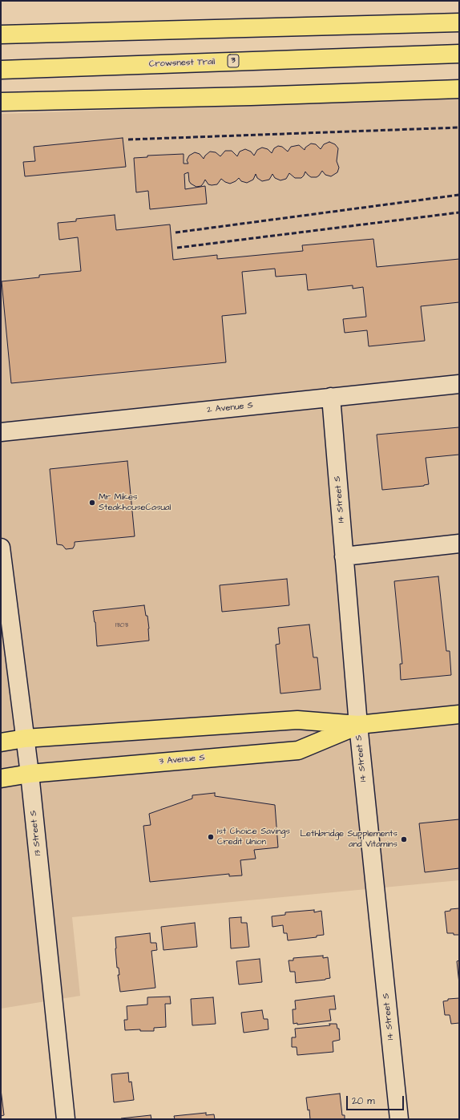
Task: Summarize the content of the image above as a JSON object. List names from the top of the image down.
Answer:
{
  "streets": {
    "main road": ["3", "Crowsnest Trail", "3 Avenue S"],
    "street": ["2 Avenue S", "14 Street S", "13 Street S"]
  },
  "crossings": [
    ["2 Avenue S", "14 Street S"],
    ["14 Street S", "3 Avenue S"],
    ["3 Avenue S", "13 Street S"]
  ],
  "places": ["Mr Mikes SteakhouseCasual", "1st Choice Savings Credit Union", "Lethbridge Supplements and Vitamins"],
  "house_numbers": ["1303"],
  "scale_bar": "20 m"
}
